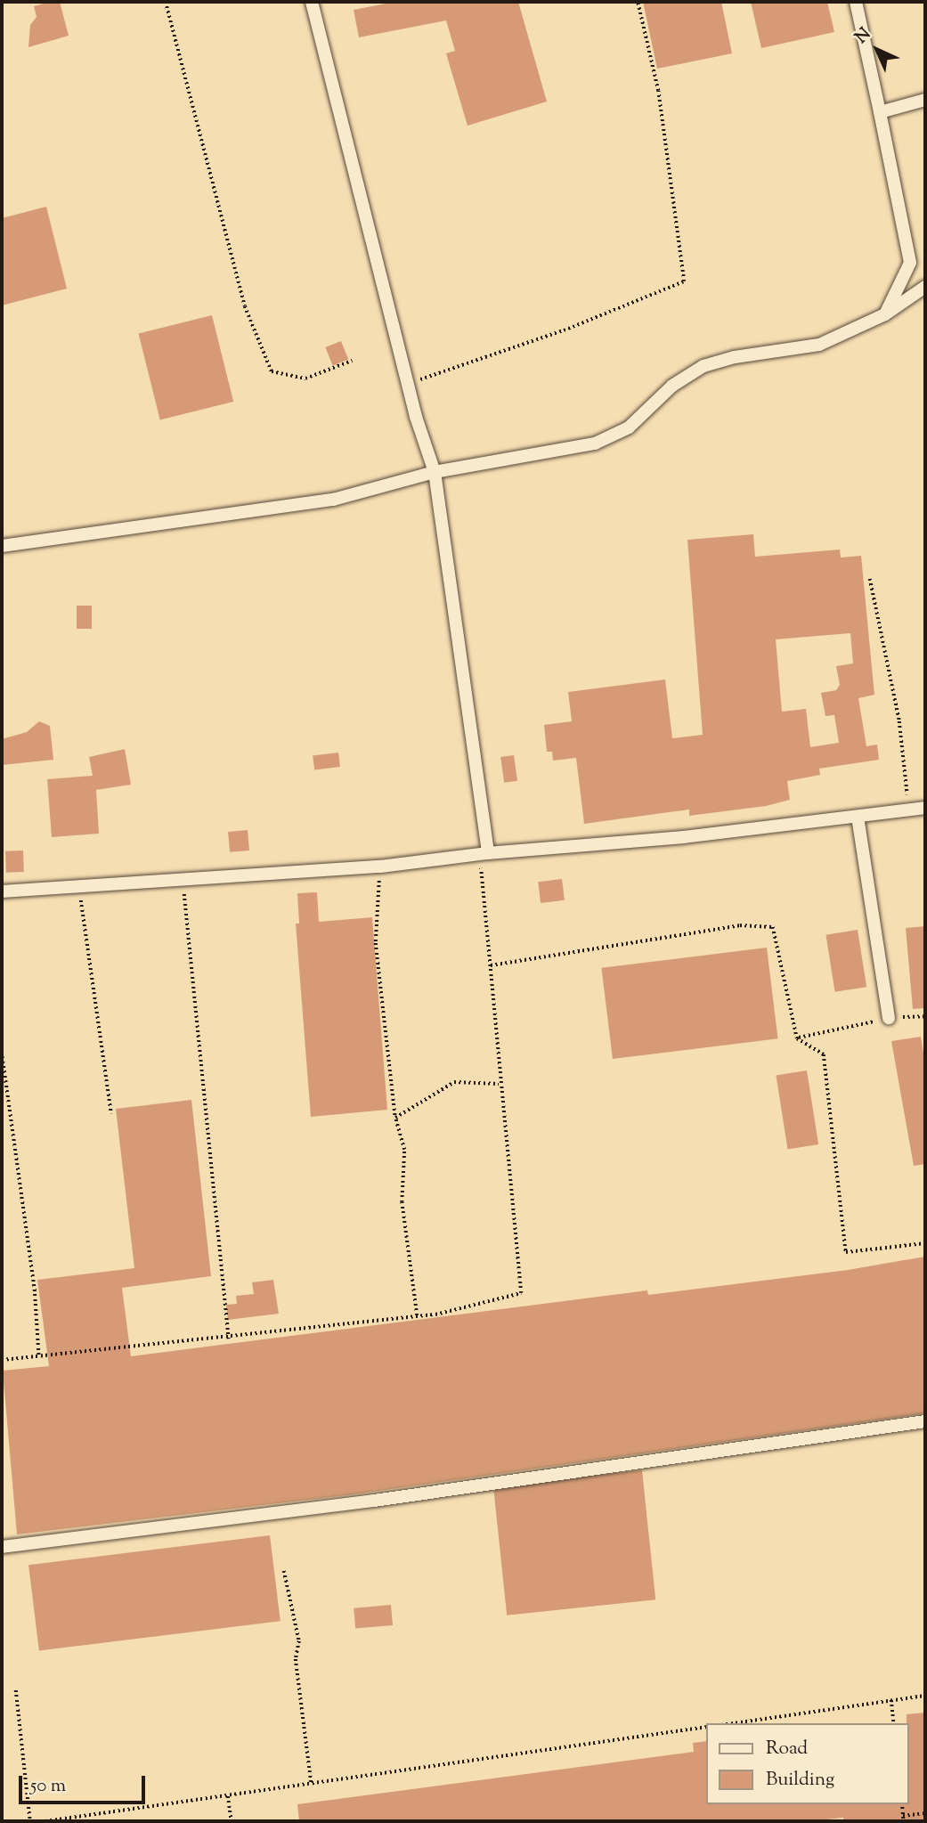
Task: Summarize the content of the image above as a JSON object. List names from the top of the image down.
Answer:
{
  "legend": ["Road", "Building"],
  "scale_bar": "50 m",
  "north": "top left"
}
